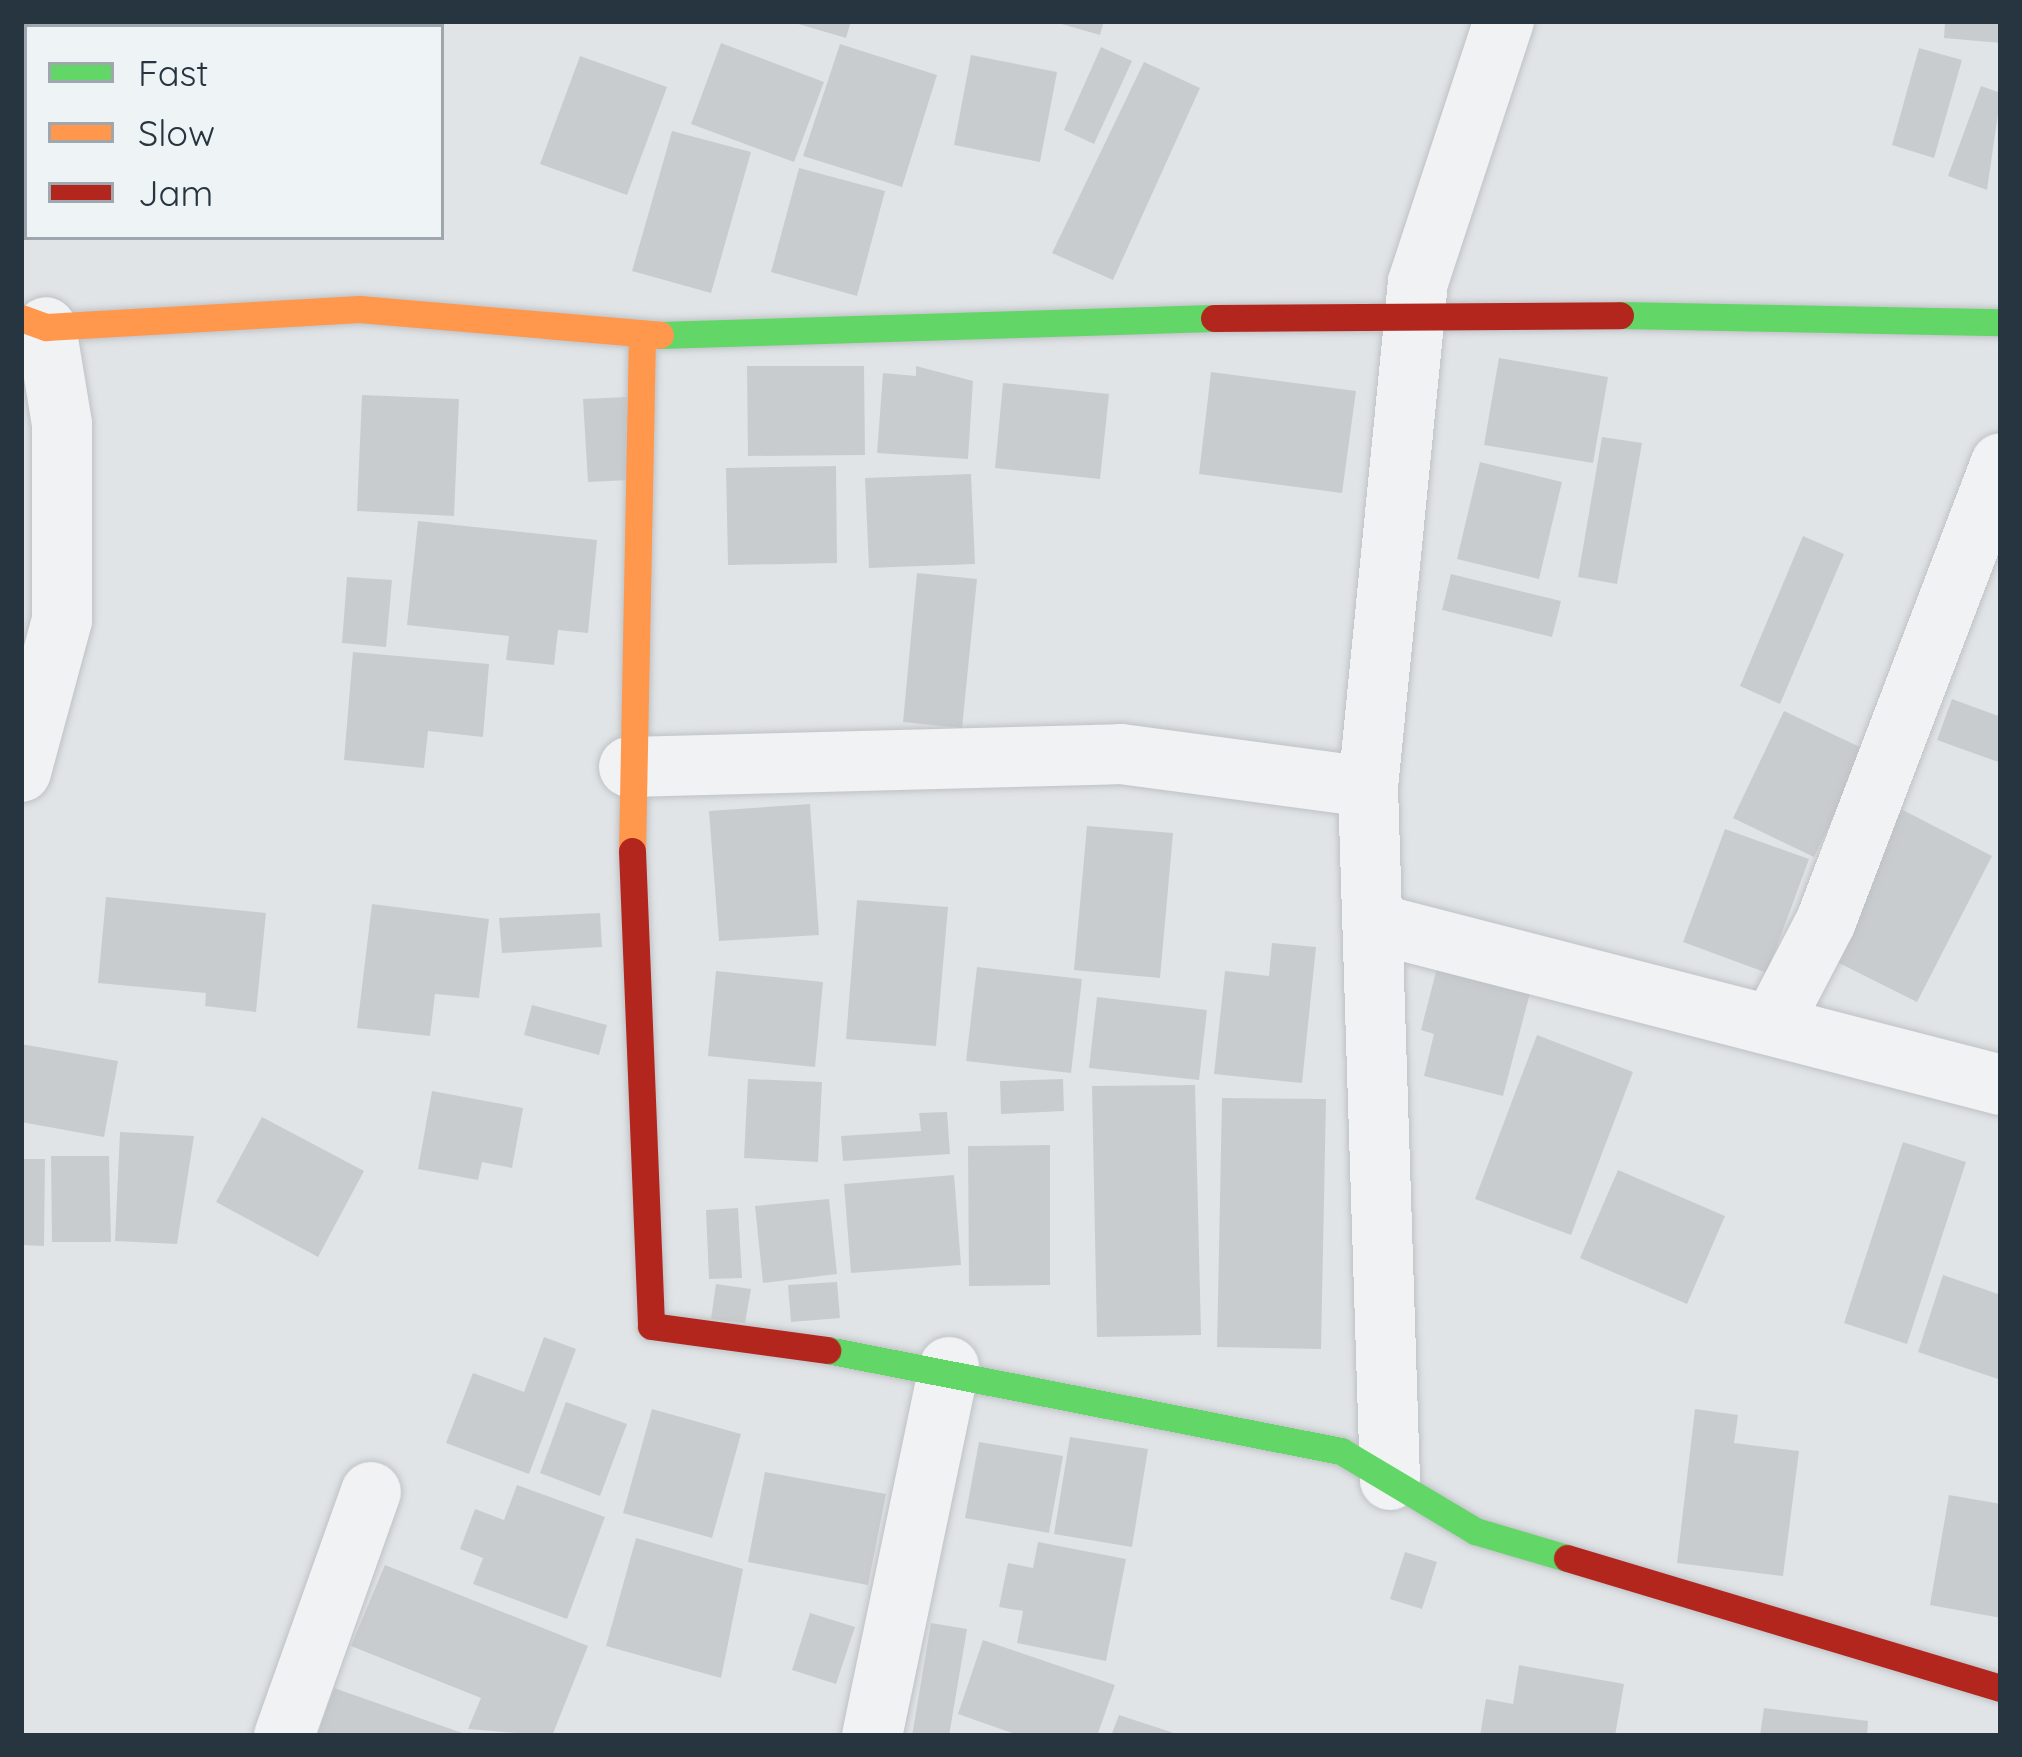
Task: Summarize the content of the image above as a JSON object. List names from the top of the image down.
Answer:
{
  "legend": ["Fast", "Slow", "Jam"]
}
